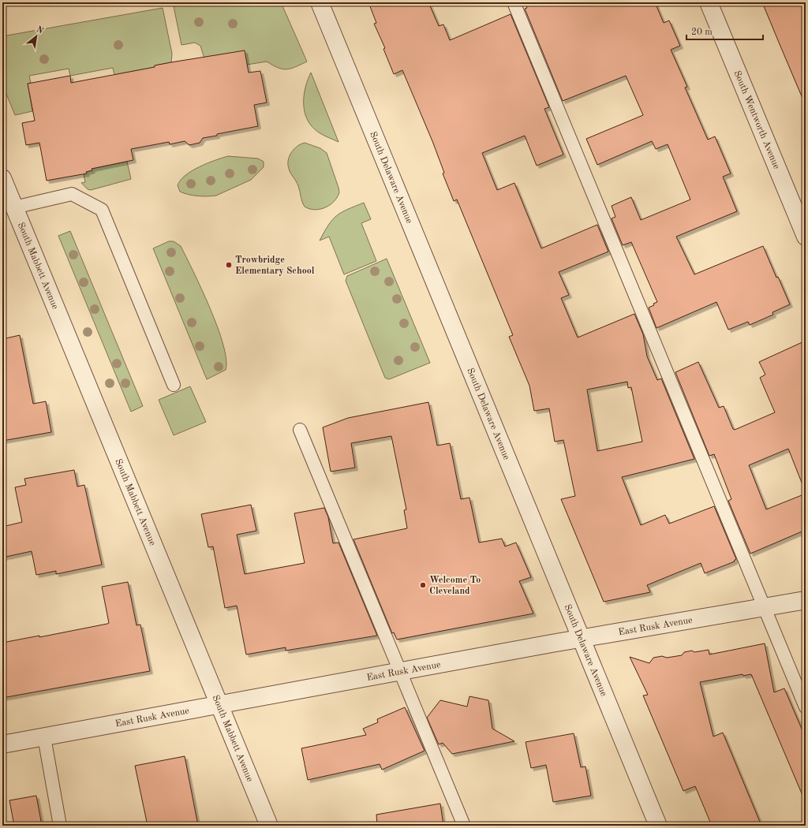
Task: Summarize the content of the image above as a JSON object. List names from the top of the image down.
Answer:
{
  "streets": {
    "street": [
      "South Wentworth Avenue",
      "South Delaware Avenue",
      "South Mabbett Avenue",
      "East Rusk Avenue"
    ]
  },
  "crossings": [
    ["South Delaware Avenue", "East Rusk Avenue"],
    ["South Mabbett Avenue", "East Rusk Avenue"]
  ],
  "places": ["Trowbridge Elementary School", "Welcome To Cleveland"],
  "scale_bar": "20 m",
  "north": "top right"
}
